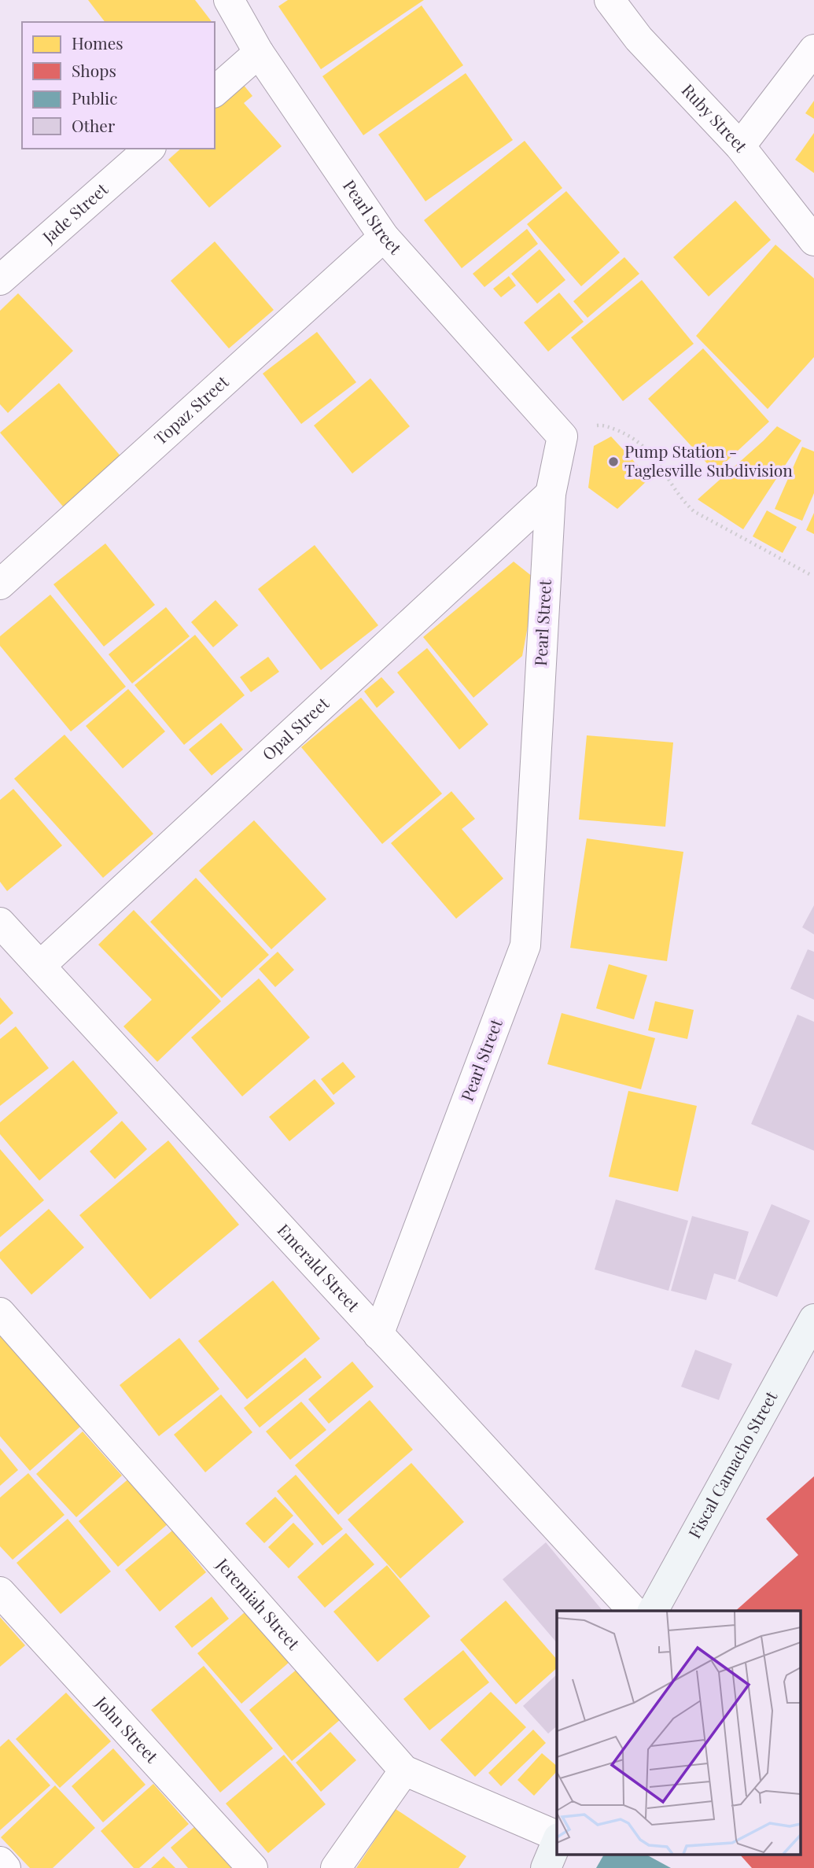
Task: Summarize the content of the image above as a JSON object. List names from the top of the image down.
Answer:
{
  "streets": {
    "street": [
      "Ruby Street",
      "Jade Street",
      "Pearl Street",
      "Topaz Street",
      "Opal Street",
      "Emerald Street",
      "Fiscal Camacho Street",
      "Jeremiah Street",
      "John Street"
    ]
  },
  "crossings": [
    ["Pearl Street", "Topaz Street"],
    ["Pearl Street", "Opal Street"],
    ["Pearl Street", "Emerald Street"],
    ["Opal Street", "Emerald Street"]
  ],
  "places": ["Pump Station - Taglesville Subdivision"],
  "legend": [
    "Homes",
    "Shops",
    "Public",
    "Other"
  ]
}
